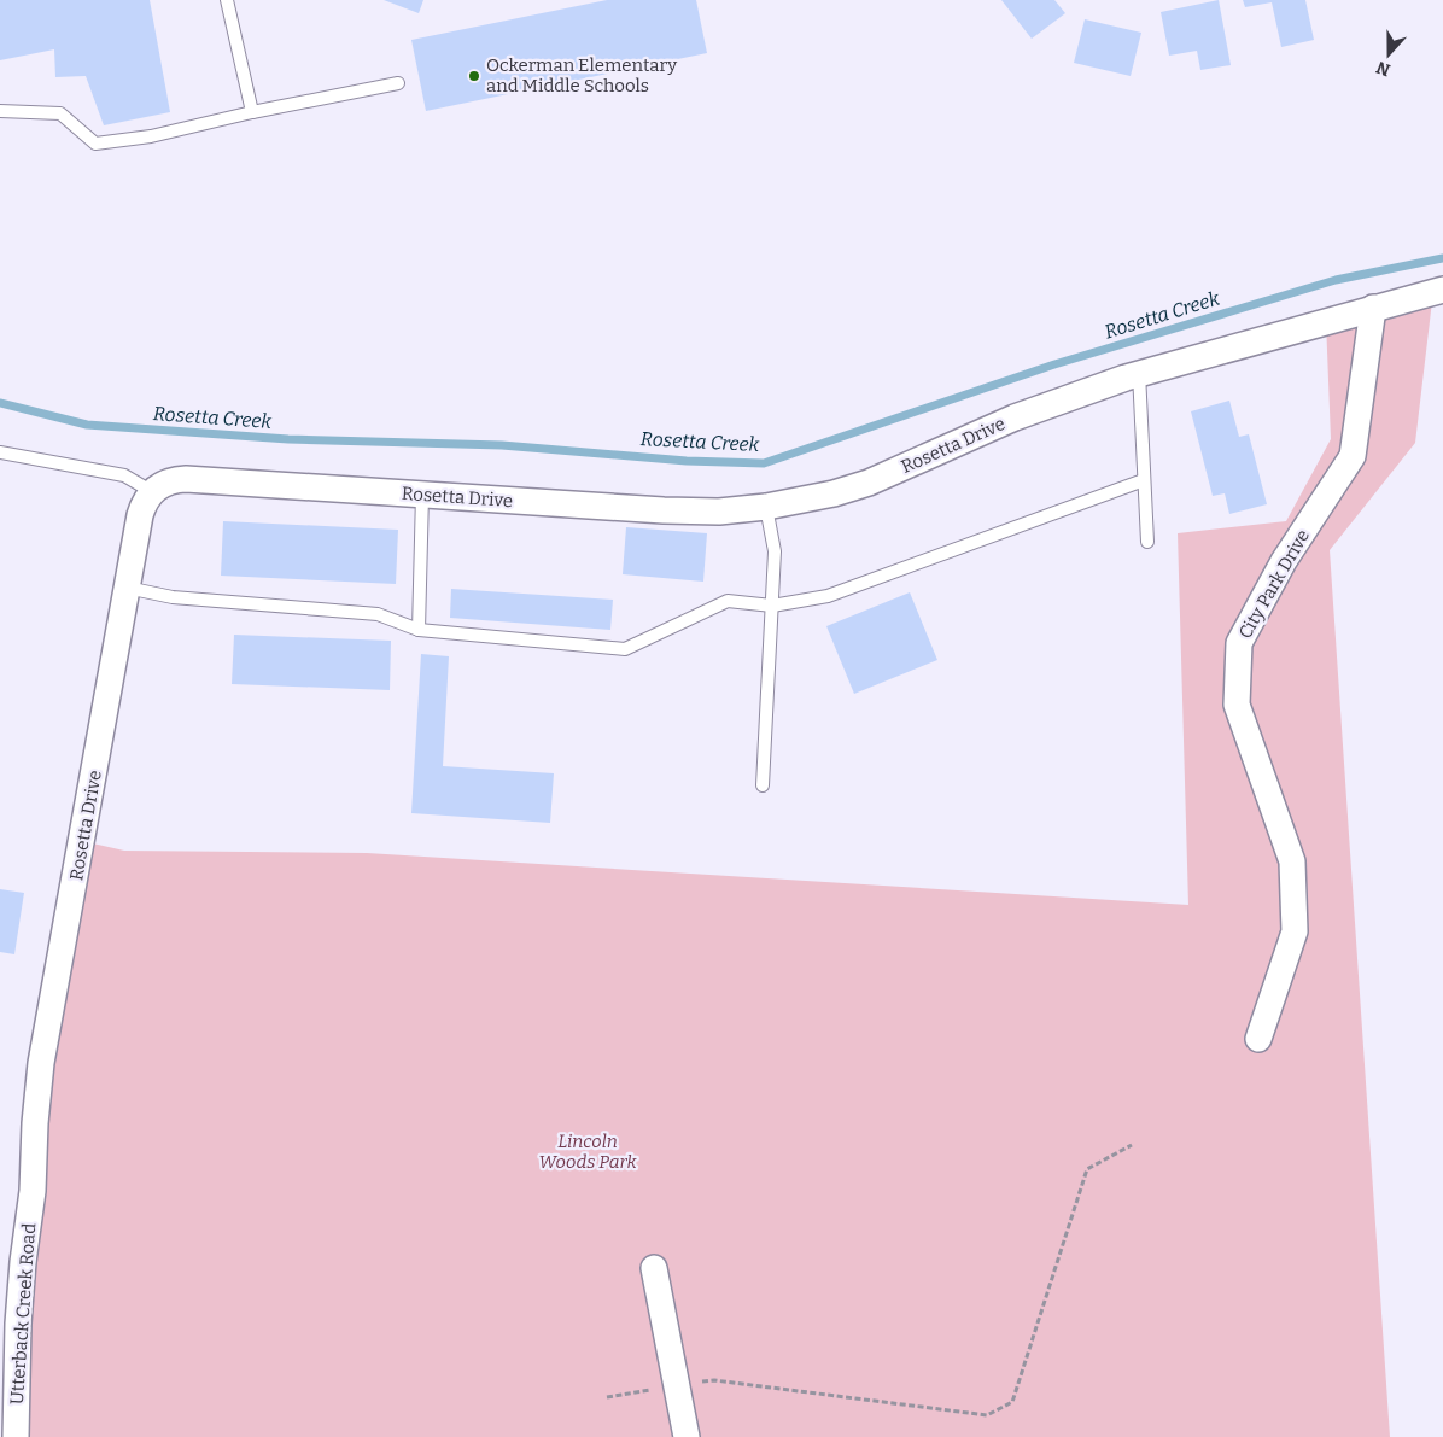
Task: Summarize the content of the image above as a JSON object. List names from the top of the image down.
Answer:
{
  "streets": {
    "street": ["Rosetta Drive", "City Park Drive", "Utterback Creek Road"]
  },
  "crossings": [
    ["Rosetta Drive", "City Park Drive"],
    ["Rosetta Drive", "Utterback Creek Road"]
  ],
  "water": ["Rosetta Creek"],
  "parks": ["Lincoln Woods Park"],
  "places": ["Ockerman Elementary and Middle Schools"],
  "north": "bottom"
}
